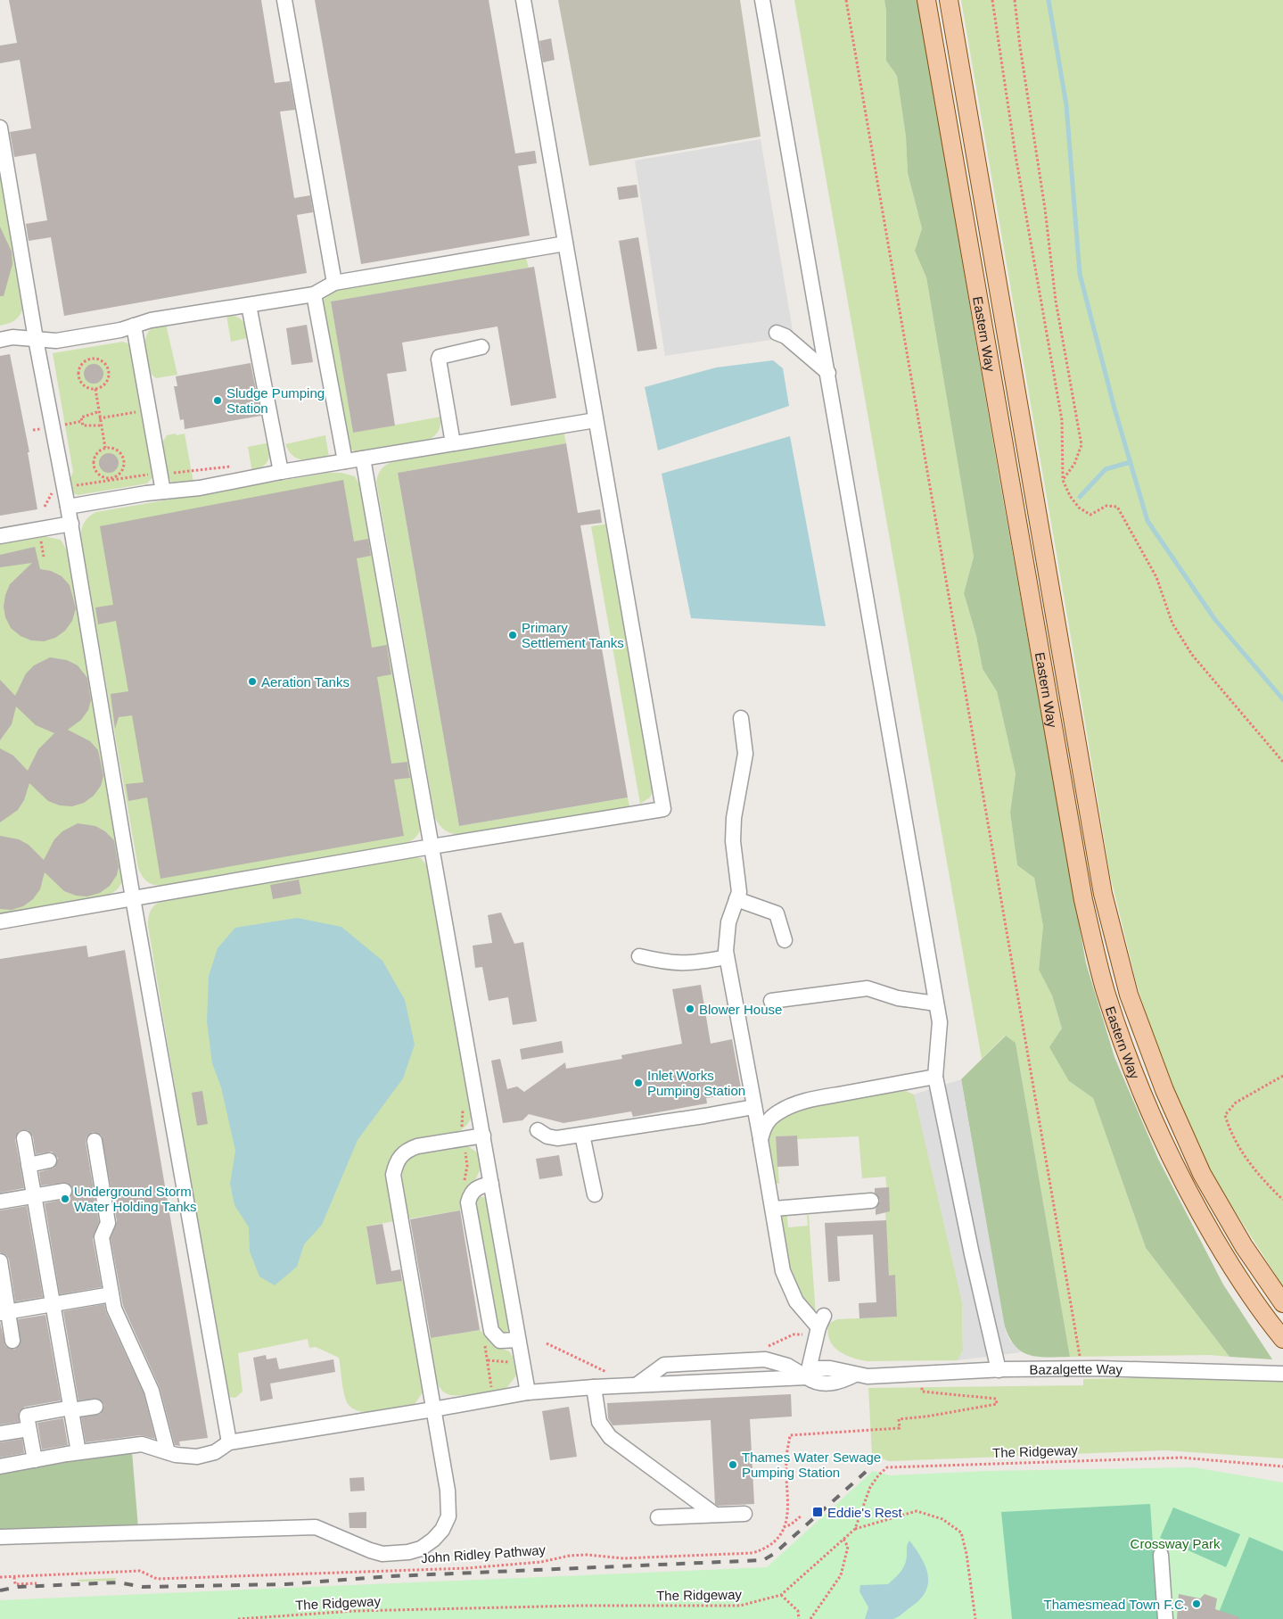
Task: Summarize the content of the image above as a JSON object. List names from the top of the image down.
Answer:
{
  "streets": {
    "main road": ["Eastern Way"],
    "street": ["Bazalgette Way"],
    "path": ["The Ridgeway", "John Ridley Pathway"]
  },
  "parks": ["Crossway Park"],
  "places": {
    "other": [
      "Sludge Pumping Station",
      "Primary Settlement Tanks",
      "Aeration Tanks",
      "Blower House",
      "Inlet Works Pumping Station",
      "Underground Storm Water Holding Tanks",
      "Thames Water Sewage Pumping Station",
      "Thamesmead Town F.C."
    ],
    "transit": ["Eddie's Rest"]
  }
}
